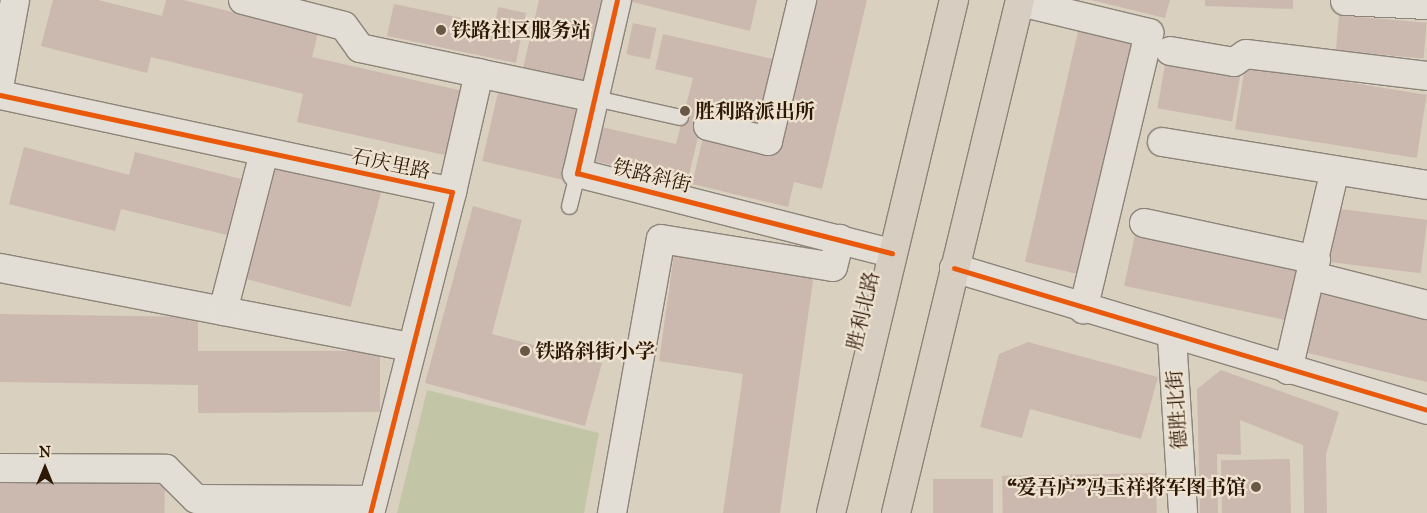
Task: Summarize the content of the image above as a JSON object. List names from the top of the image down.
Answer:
{
  "streets": {
    "highway": ["胜利北路"],
    "street": ["石庆里路", "铁路斜街", "德胜北街"]
  },
  "crossings": [
    ["铁路斜街", "胜利北路"]
  ],
  "places": [
    "铁路社区服务站",
    "胜利路派出所",
    "铁路斜街小学",
    "“爱吾庐”冯玉祥将军图书馆"
  ],
  "north": "top"
}
